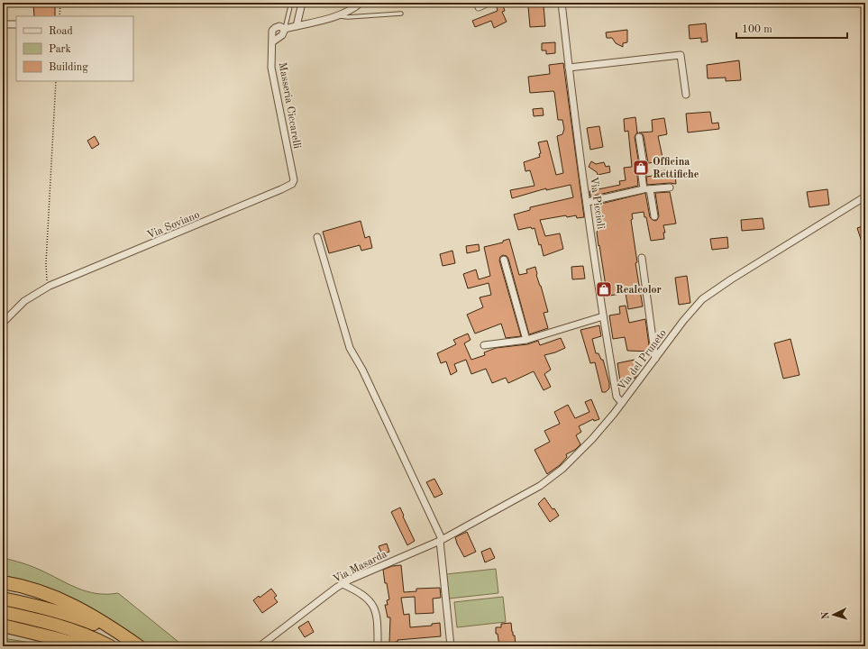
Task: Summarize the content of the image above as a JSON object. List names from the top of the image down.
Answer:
{
  "streets": {
    "street": [
      "Masseria Ciccarelli",
      "Via Piccioli",
      "Via Soviano",
      "Via del Pruneto",
      "Via Masarda"
    ]
  },
  "crossings": [
    ["Masseria Ciccarelli", "Via Soviano"],
    ["Via Piccioli", "Via del Pruneto"],
    ["Via del Pruneto", "Via Masarda"]
  ],
  "places": {
    "shop": ["Officina Rettifiche", "Realcolor"]
  },
  "legend": ["Road", "Park", "Building"],
  "scale_bar": "100 m",
  "north": "left"
}
